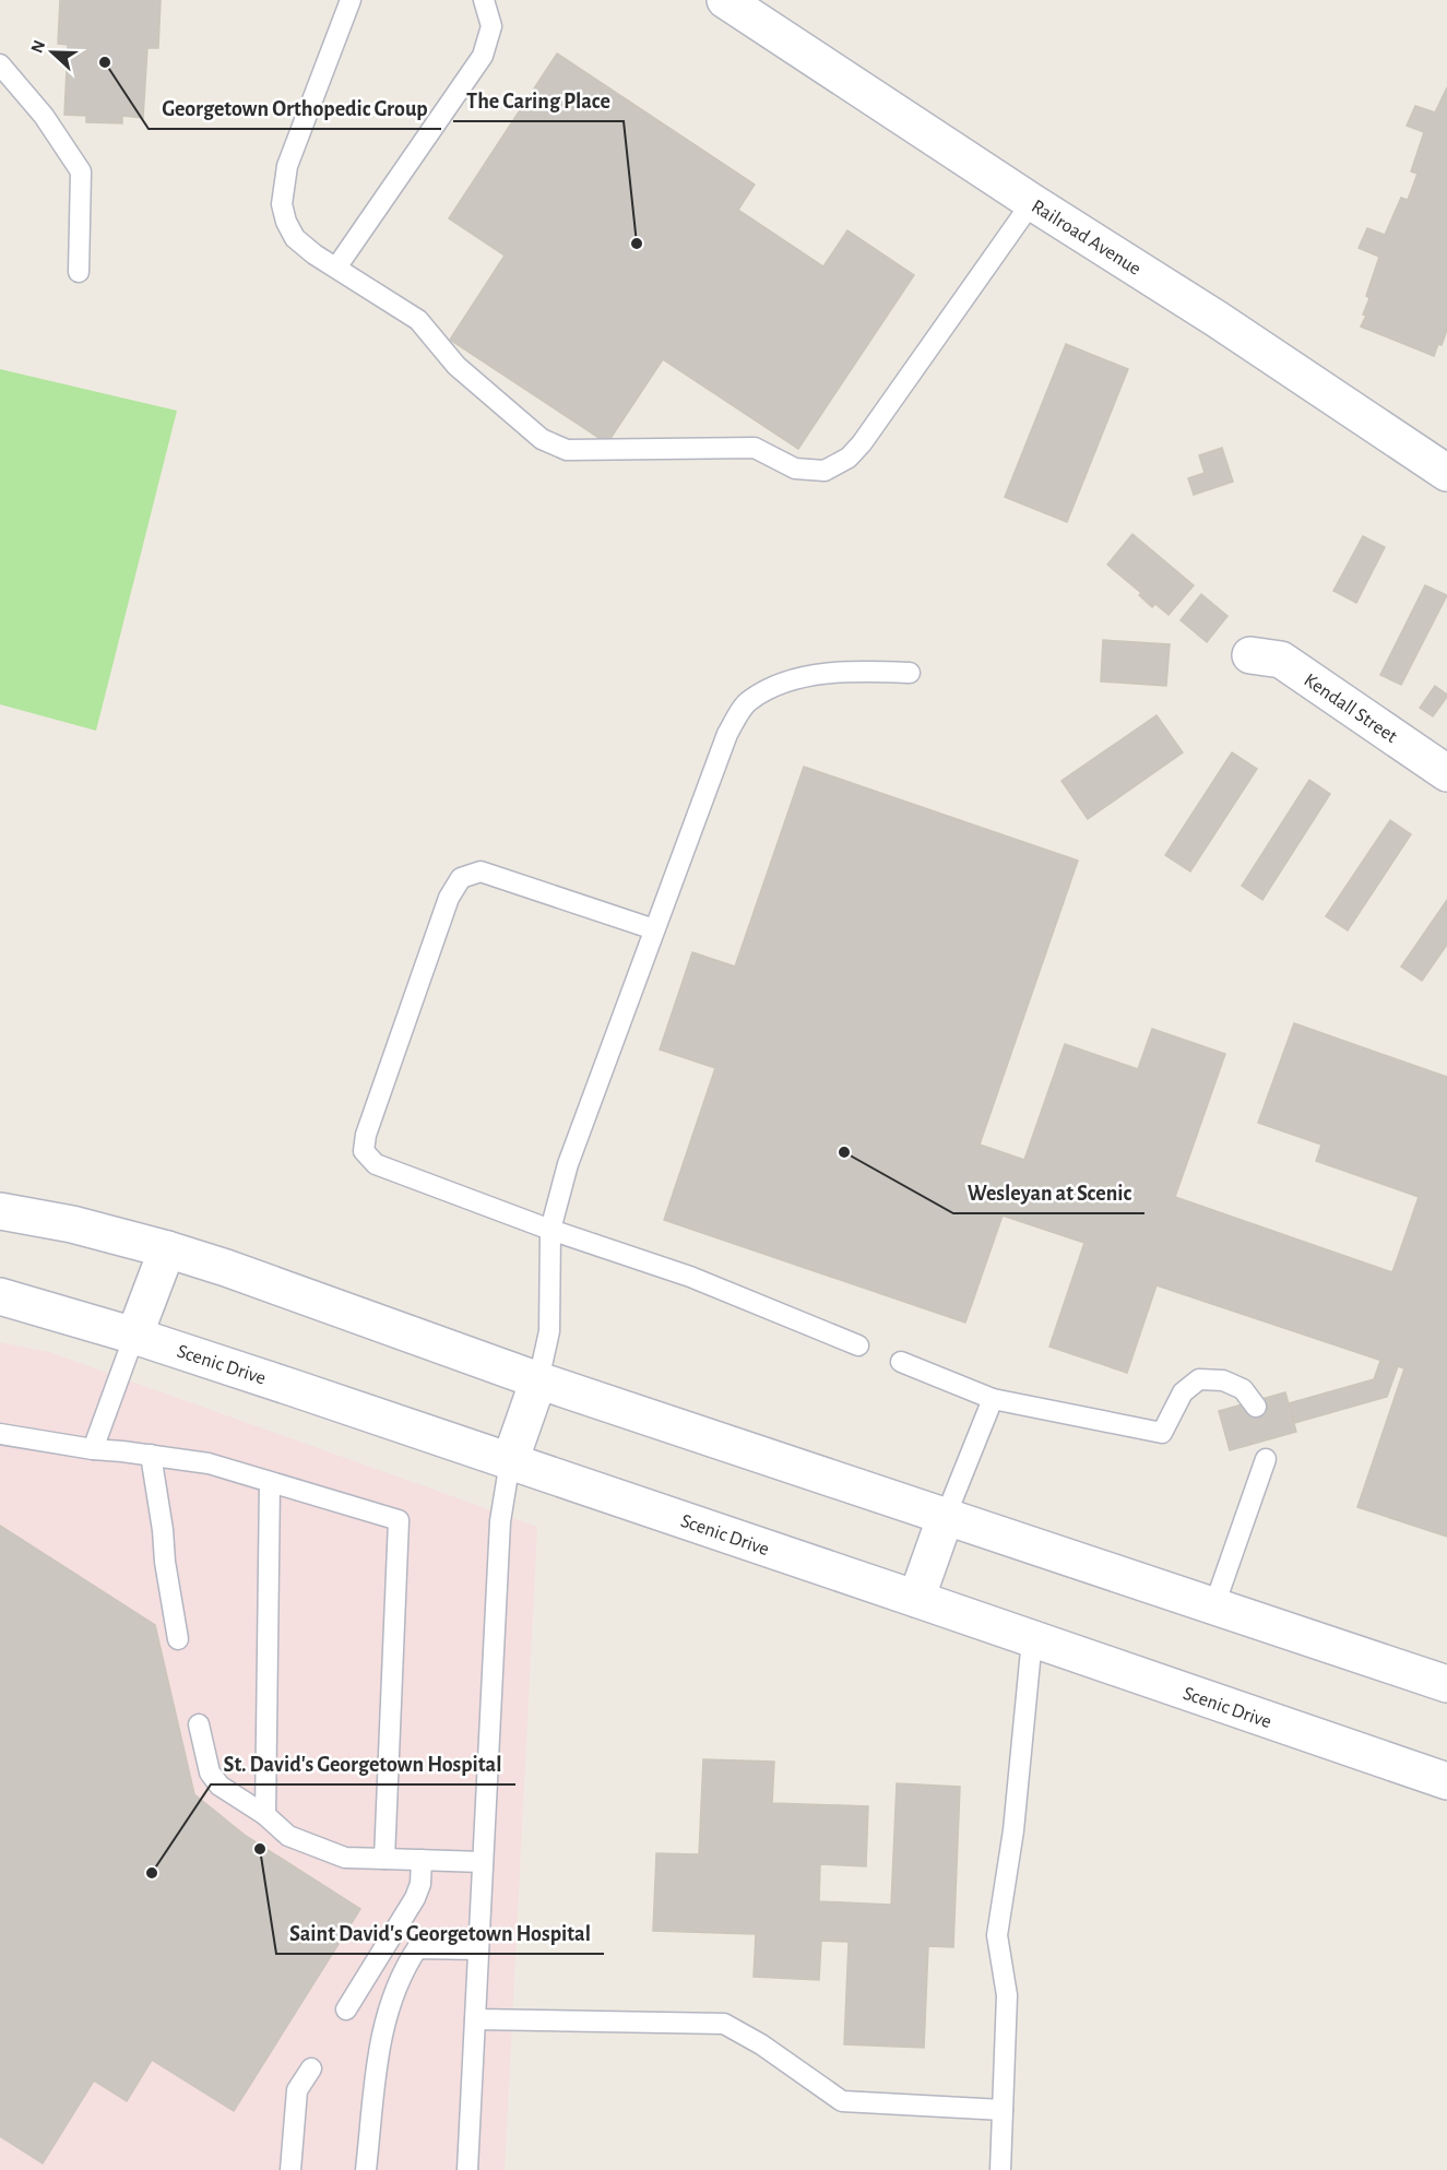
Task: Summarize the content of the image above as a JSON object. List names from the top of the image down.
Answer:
{
  "streets": {
    "street": ["Railroad Avenue", "Kendall Street", "Scenic Drive"]
  },
  "places": [
    "Georgetown Orthopedic Group",
    "The Caring Place",
    "Wesleyan at Scenic",
    "Saint David's Georgetown Hospital",
    "St. David's Georgetown Hospital"
  ],
  "north": "left"
}
